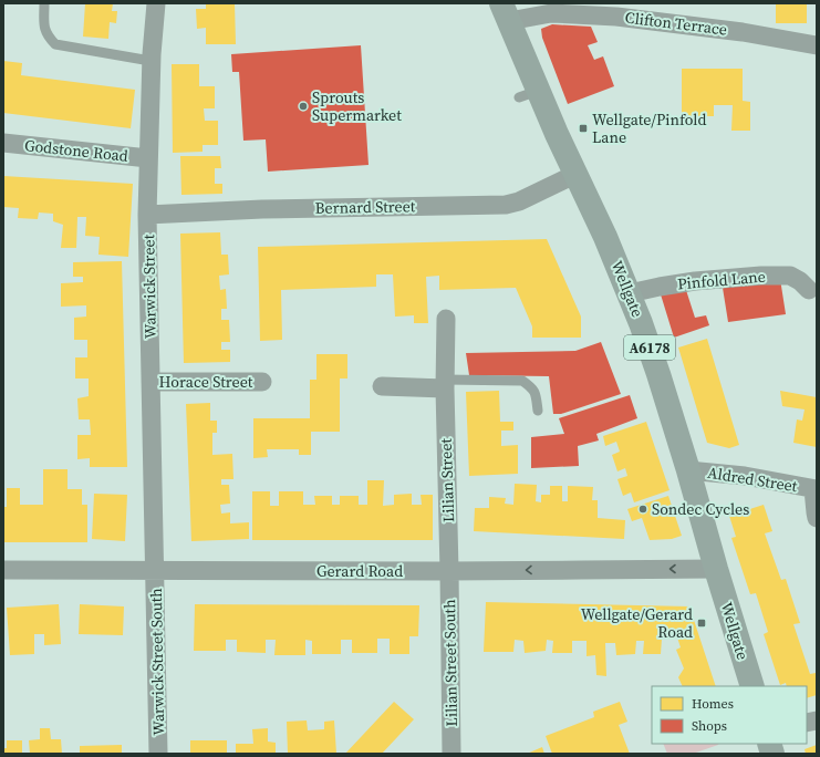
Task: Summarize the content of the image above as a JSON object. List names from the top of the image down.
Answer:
{
  "streets": {
    "main road": ["Wellgate", "A6178"],
    "street": [
      "Clifton Terrace",
      "Godstone Road",
      "Bernard Street",
      "Pinfold Lane",
      "Warwick Street",
      "Horace Street",
      "Aldred Street",
      "Lilian Street",
      "Gerard Road",
      "Warwick Street South",
      "Lilian Street South"
    ]
  },
  "crossings": [
    ["Clifton Terrace", "Wellgate"],
    ["Godstone Road", "Warwick Street"],
    ["Bernard Street", "Warwick Street"],
    ["Bernard Street", "Wellgate"],
    ["Pinfold Lane", "Wellgate"],
    ["Warwick Street", "Horace Street"],
    ["Warwick Street", "Gerard Road"],
    ["Warwick Street", "Warwick Street South"],
    ["Wellgate", "Aldred Street"],
    ["Wellgate", "Gerard Road"],
    ["Lilian Street", "Gerard Road"],
    ["Lilian Street", "Lilian Street South"],
    ["Gerard Road", "Warwick Street South"],
    ["Gerard Road", "Lilian Street South"]
  ],
  "one_way": ["Gerard Road"],
  "places": {
    "other": ["Sprouts Supermarket", "Sondec Cycles"],
    "transit": ["Wellgate/Pinfold Lane", "Wellgate/Gerard Road"]
  },
  "legend": ["Homes", "Shops"]
}
